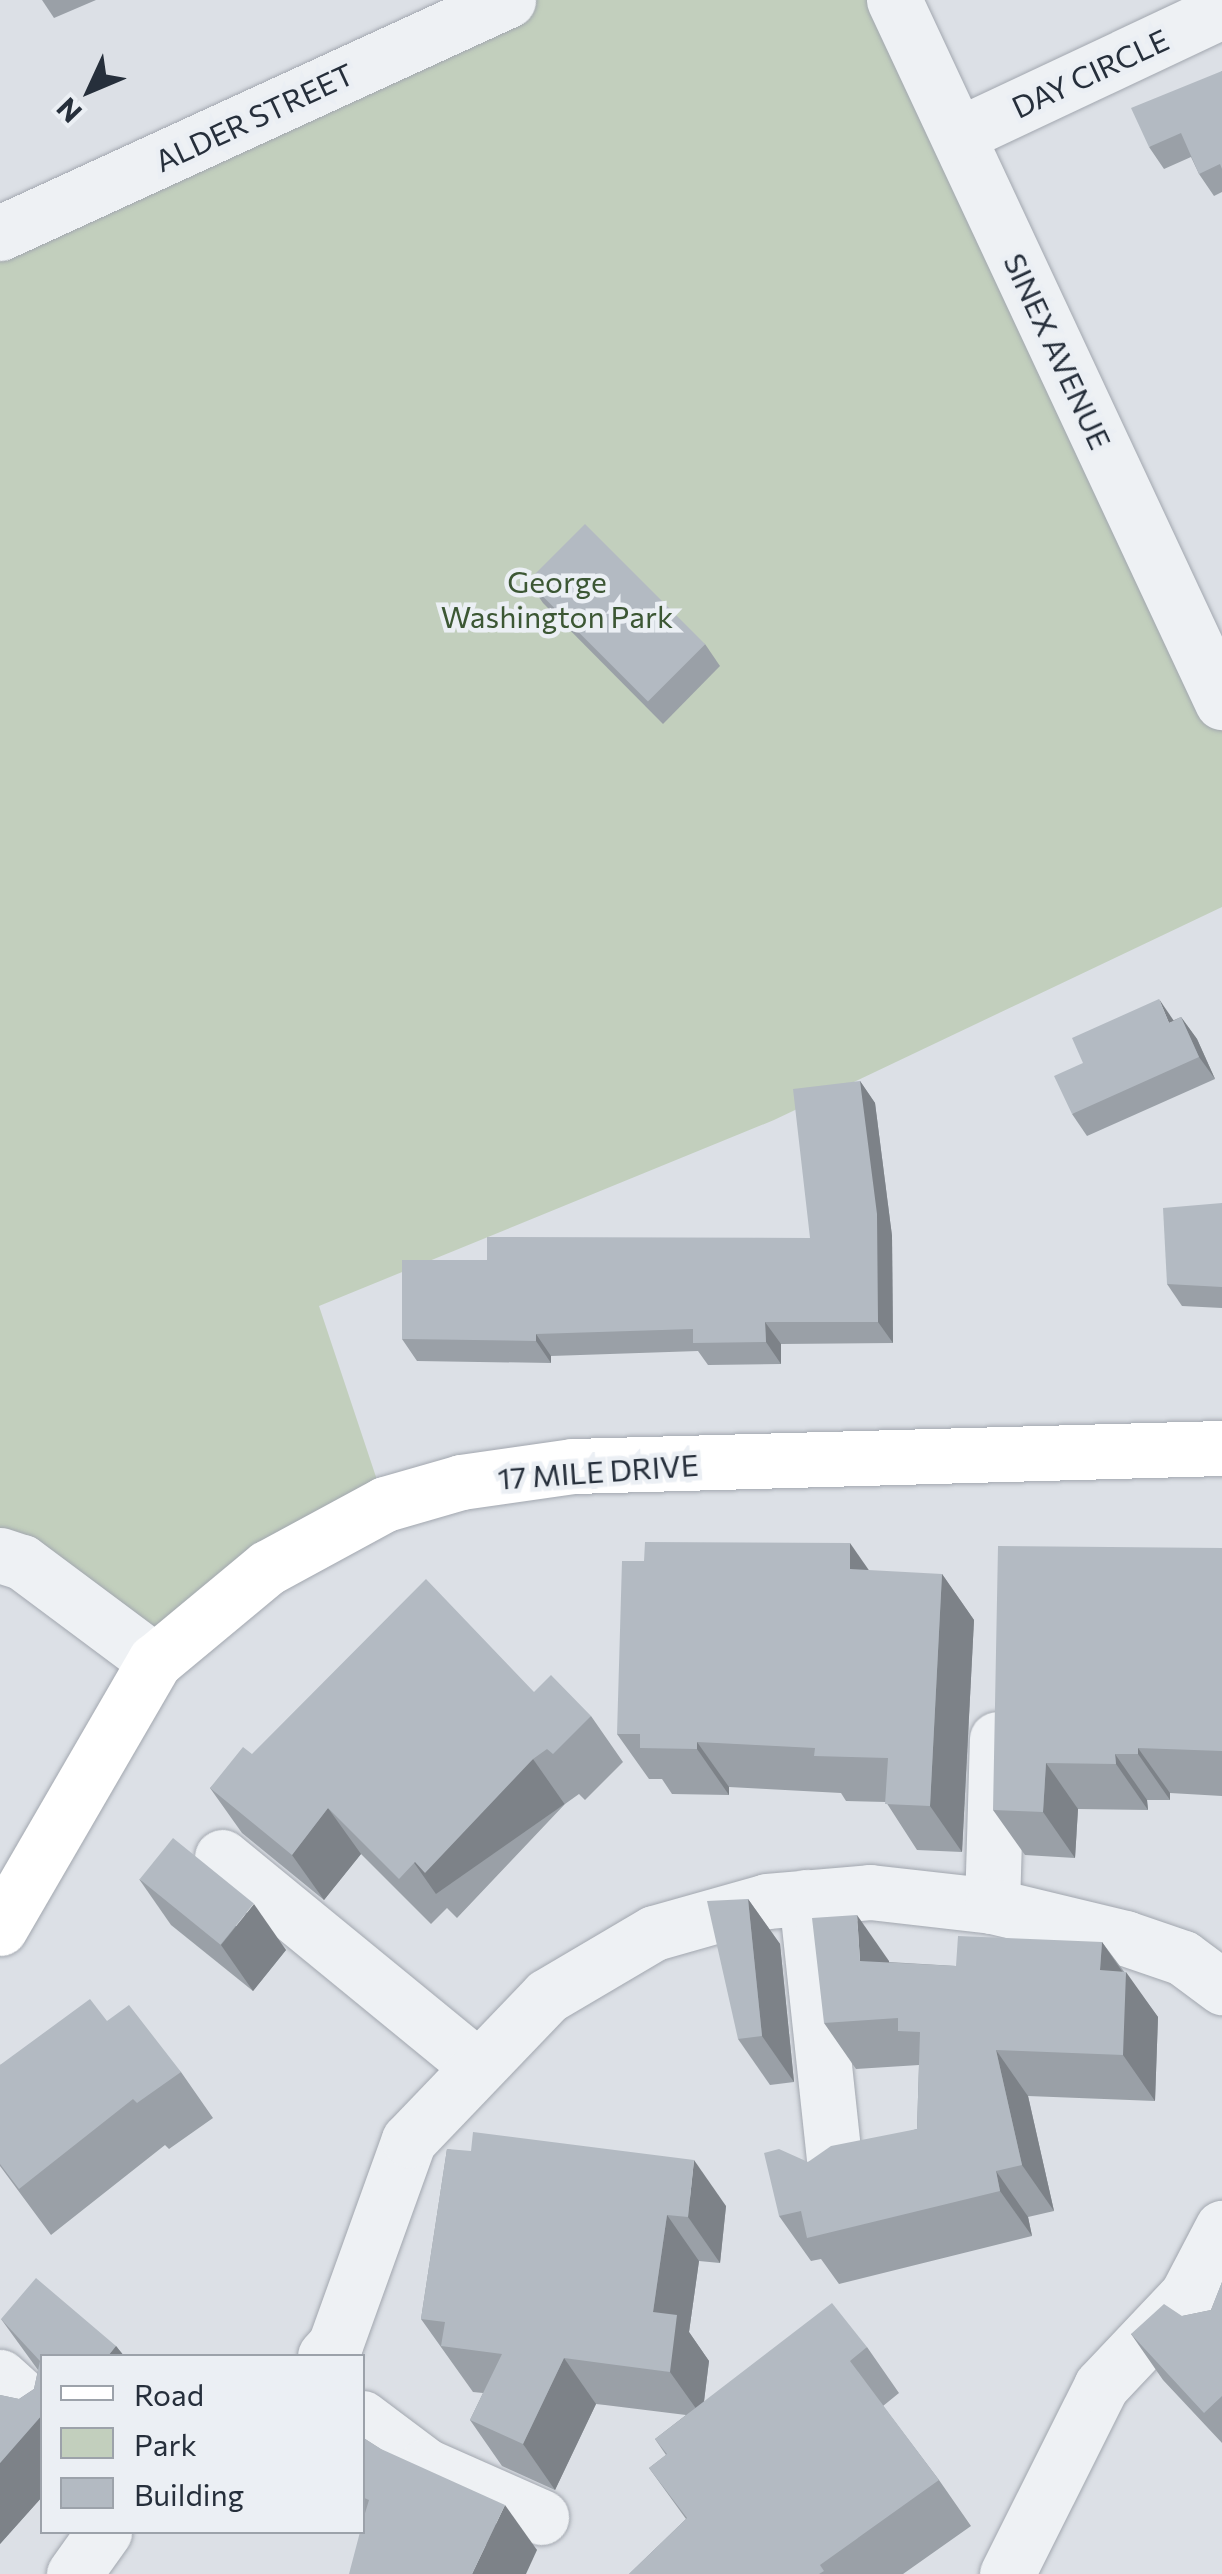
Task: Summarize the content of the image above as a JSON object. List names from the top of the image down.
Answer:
{
  "streets": {
    "main road": ["17 MILE DRIVE"],
    "street": ["DAY CIRCLE", "ALDER STREET", "SINEX AVENUE"]
  },
  "crossings": [
    ["DAY CIRCLE", "SINEX AVENUE"]
  ],
  "parks": ["George Washington Park"],
  "legend": ["Road", "Park", "Building"],
  "north": "bottom left"
}
